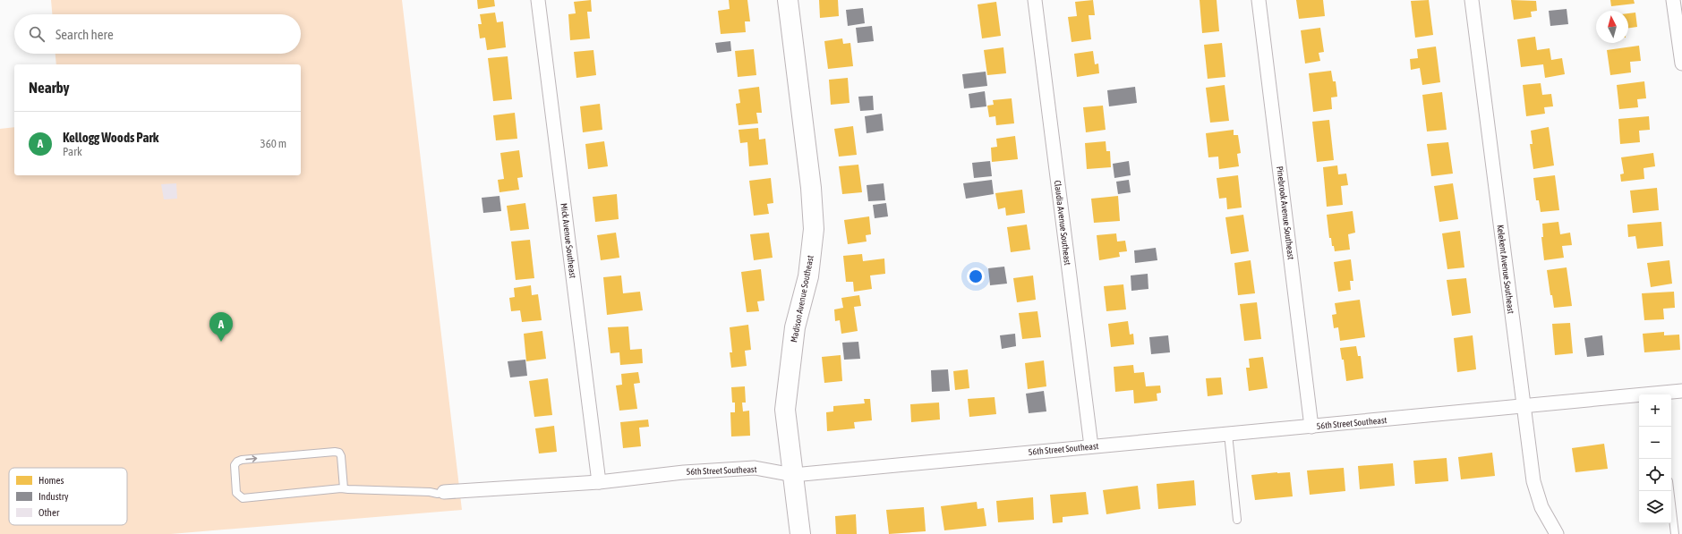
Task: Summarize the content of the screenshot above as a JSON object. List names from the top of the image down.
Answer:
{
  "streets": {
    "street": [
      "Pinebrook Avenue Southeast",
      "Claudia Avenue Southeast",
      "Mick Avenue Southeast",
      "Kelekent Avenue Southeast",
      "Madison Avenue Southeast",
      "56th Street Southeast"
    ]
  },
  "crossings": [
    ["Pinebrook Avenue Southeast", "56th Street Southeast"],
    ["Claudia Avenue Southeast", "56th Street Southeast"],
    ["Mick Avenue Southeast", "56th Street Southeast"],
    ["Kelekent Avenue Southeast", "56th Street Southeast"],
    ["Madison Avenue Southeast", "56th Street Southeast"]
  ],
  "legend": ["Homes", "Industry", "Other"],
  "north": "top",
  "page": {
    "search": "Search here",
    "heading": "Nearby",
    "list": [
      {
        "mark": "A",
        "name": "Kellogg Woods Park",
        "note": "Park",
        "value": "360 m"
      }
    ],
    "pins": "A",
    "map_buttons": ["+", "−"]
  }
}
